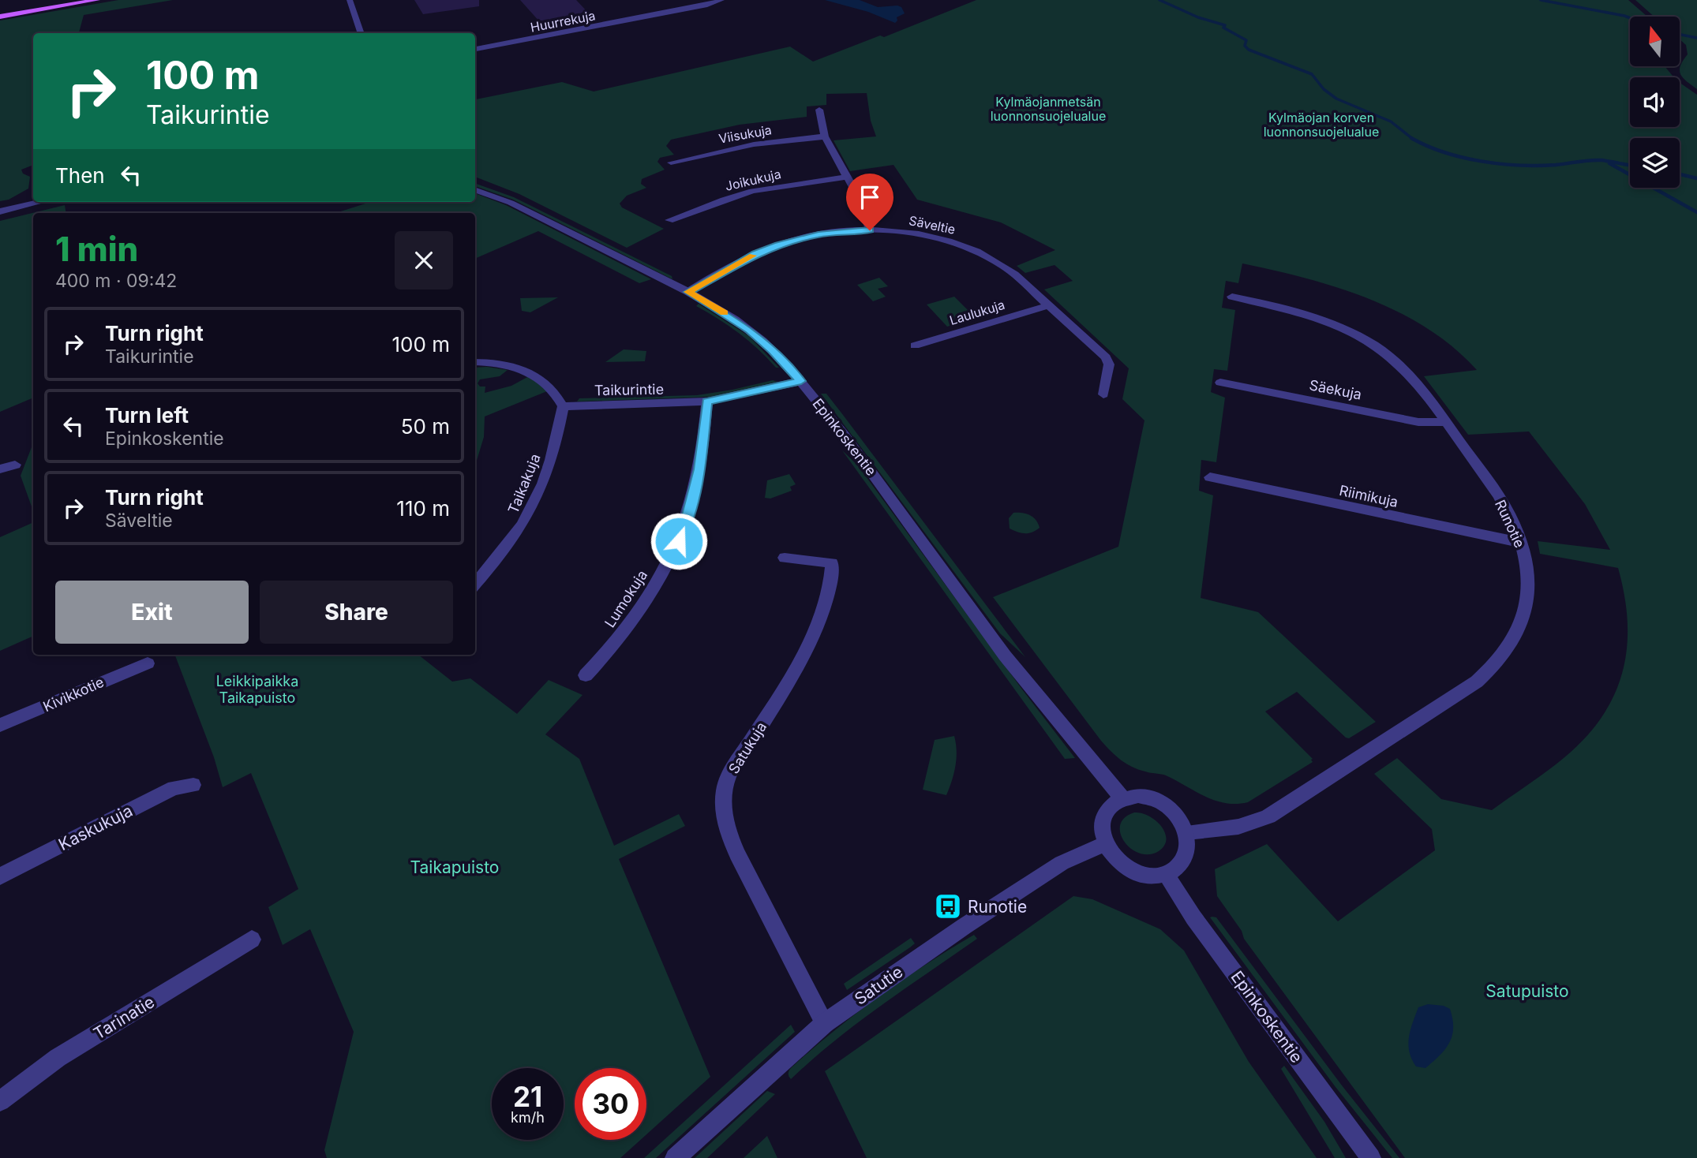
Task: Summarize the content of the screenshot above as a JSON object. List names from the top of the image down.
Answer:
{
  "streets": {
    "street": [
      "Huurrekuja",
      "Viisukuja",
      "Joikukuja",
      "Säveltie",
      "Laulukuja",
      "Taikurintie",
      "Säekuja",
      "Epinkoskentie",
      "Taikakuja",
      "Riimikuja",
      "Runotie",
      "Lumokuja",
      "Kivikkotie",
      "Satukuja",
      "Kaskukuja",
      "Satutie",
      "Tarinatie"
    ]
  },
  "crossings": [
    ["Säveltie", "Laulukuja"],
    ["Säveltie", "Epinkoskentie"],
    ["Taikurintie", "Epinkoskentie"],
    ["Taikurintie", "Taikakuja"],
    ["Taikurintie", "Lumokuja"],
    ["Säekuja", "Runotie"],
    ["Epinkoskentie", "Runotie"],
    ["Epinkoskentie", "Satutie"],
    ["Riimikuja", "Runotie"],
    ["Runotie", "Satutie"],
    ["Satukuja", "Satutie"]
  ],
  "parks": [
    "Kylmäojanmetsän luonnonsuojelualue",
    "Kylmäojan korven luonnonsuojelualue",
    "Leikkipaikka Taikapuisto",
    "Taikapuisto",
    "Satupuisto"
  ],
  "places": {
    "bus stop": ["Runotie"]
  },
  "north": "top",
  "page": {
    "turn": ["100 m", "Taikurintie"],
    "then": "Then",
    "heading": ["1 min", "400 m · 09:42"],
    "list": [
      {
        "name": "Turn right",
        "note": "Taikurintie",
        "value": "100 m"
      },
      {
        "name": "Turn left",
        "note": "Epinkoskentie",
        "value": "50 m"
      },
      {
        "name": "Turn right",
        "note": "Säveltie",
        "value": "110 m"
      }
    ],
    "buttons": ["Exit", "Share"],
    "speed": "21 km/h",
    "limit": "30"
  }
}
